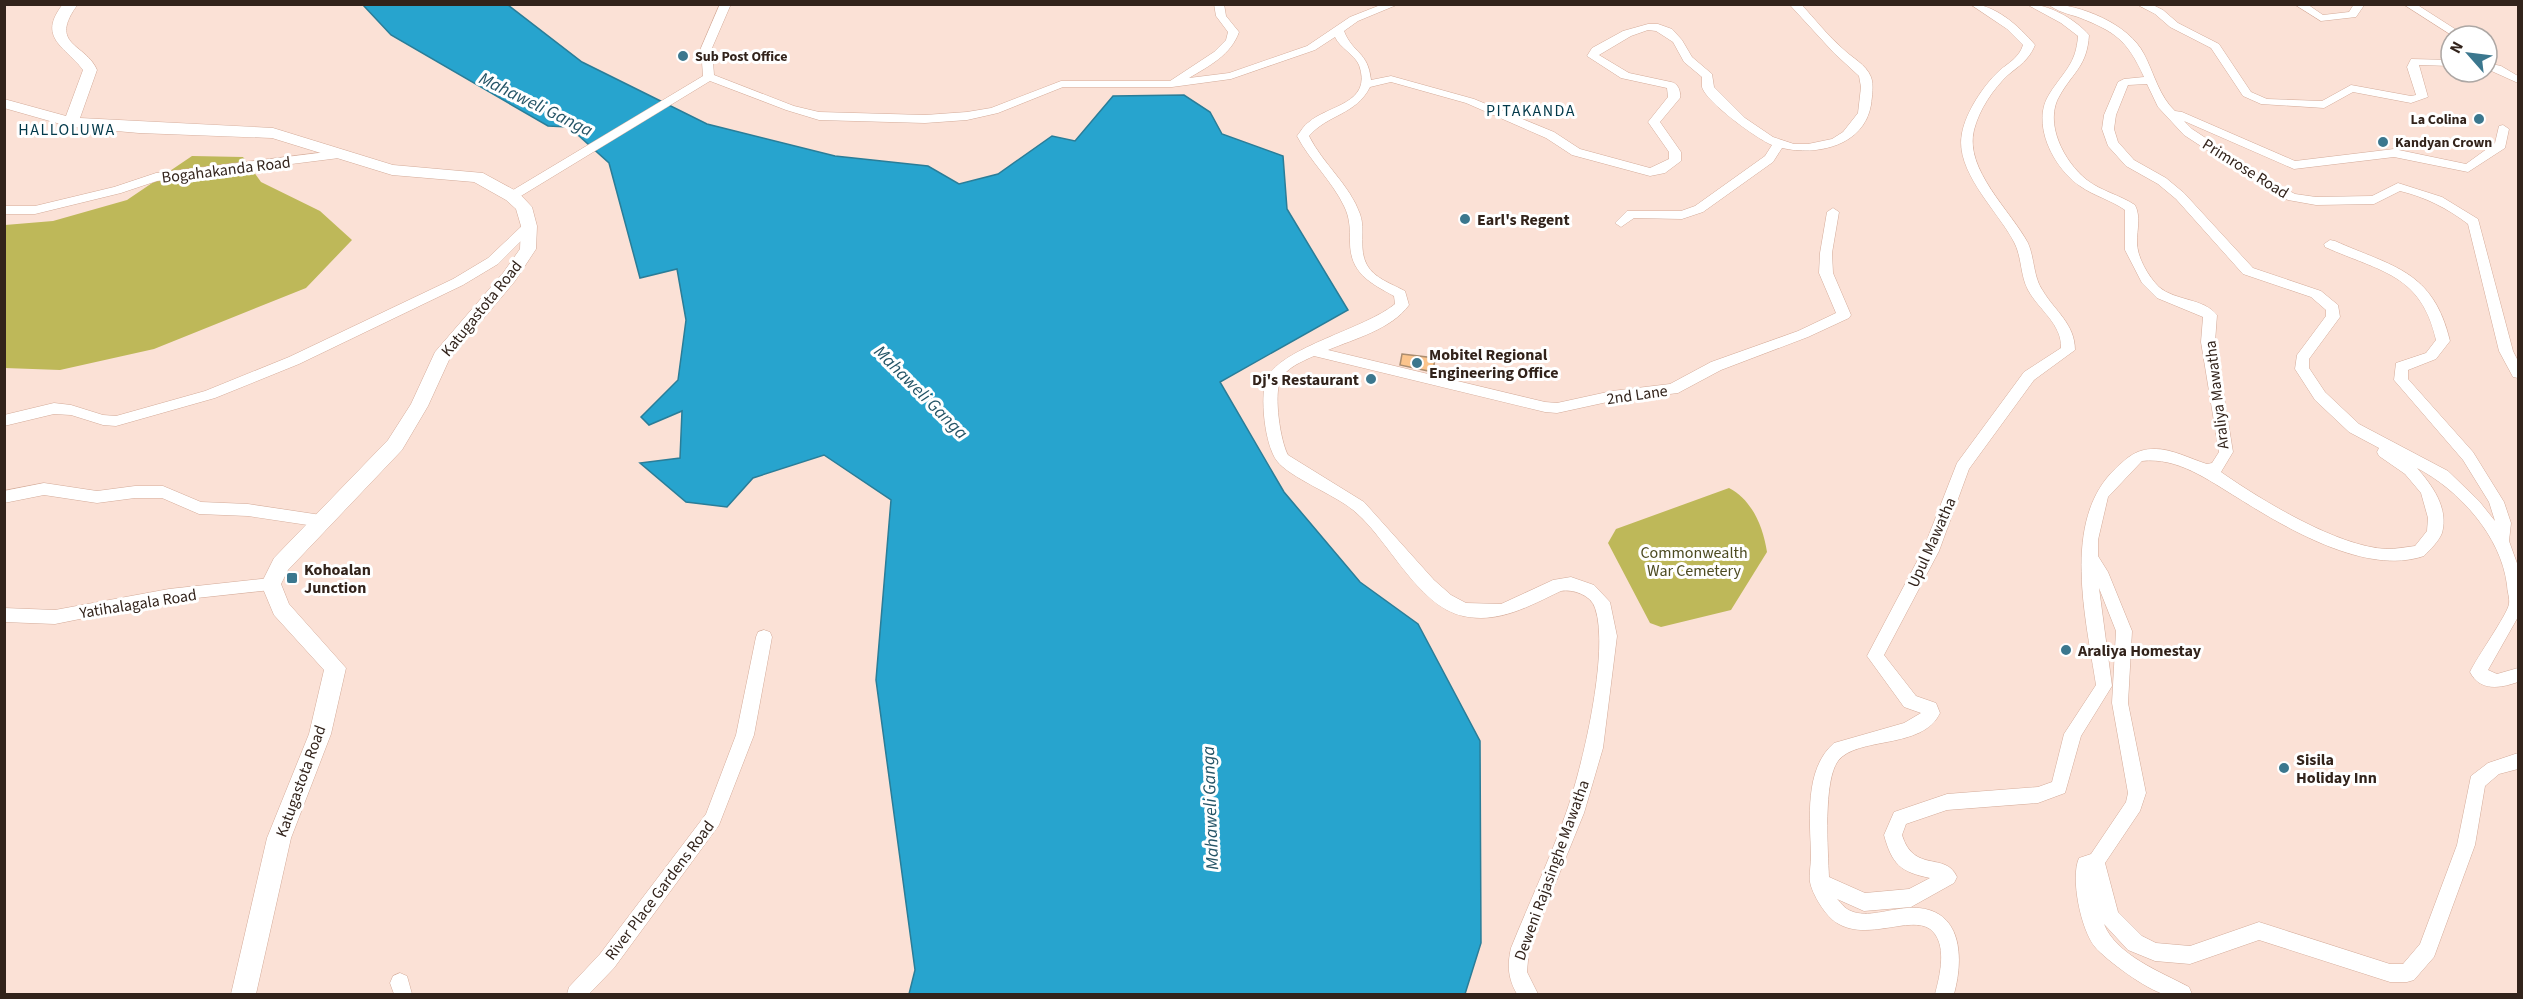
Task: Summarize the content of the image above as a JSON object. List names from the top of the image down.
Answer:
{
  "streets": {
    "main road": ["Katugastota Road"],
    "street": [
      "Primrose Road",
      "Bogahakanda Road",
      "2nd Lane",
      "Araliya Mawatha",
      "Upul Mawatha",
      "Yatihalagala Road",
      "Deweni Rajasinghe Mawatha",
      "River Place Gardens Road"
    ]
  },
  "crossings": [
    ["Katugastota Road", "Yatihalagala Road"],
    ["2nd Lane", "Deweni Rajasinghe Mawatha"],
    ["Araliya Mawatha", "Upul Mawatha"]
  ],
  "districts": ["PITAKANDA", "HALLOLUWA"],
  "water": ["Mahaweli Ganga"],
  "parks": ["Commonwealth War Cemetery"],
  "places": {
    "other": [
      "Sub Post Office",
      "La Colina",
      "Kandyan Crown",
      "Earl's Regent",
      "Mobitel Regional Engineering Office",
      "Dj's Restaurant",
      "Araliya Homestay",
      "Sisila Holiday Inn"
    ],
    "transit": ["Kohoalan Junction"]
  },
  "north": "top left"
}
